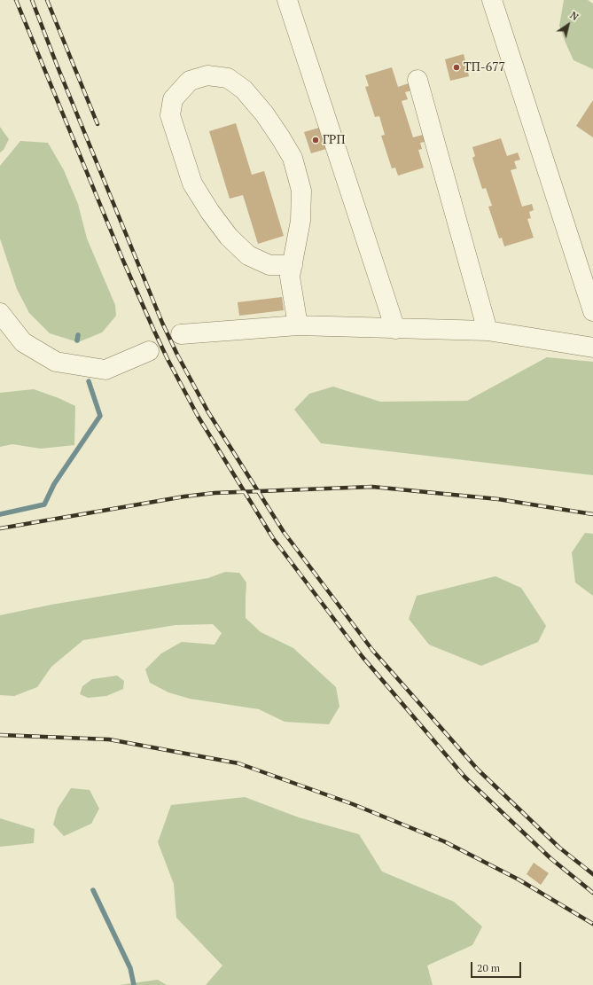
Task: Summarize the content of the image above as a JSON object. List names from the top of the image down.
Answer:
{
  "places": ["ТП-677", "ГРП"],
  "scale_bar": "20 m",
  "north": "top right"
}
